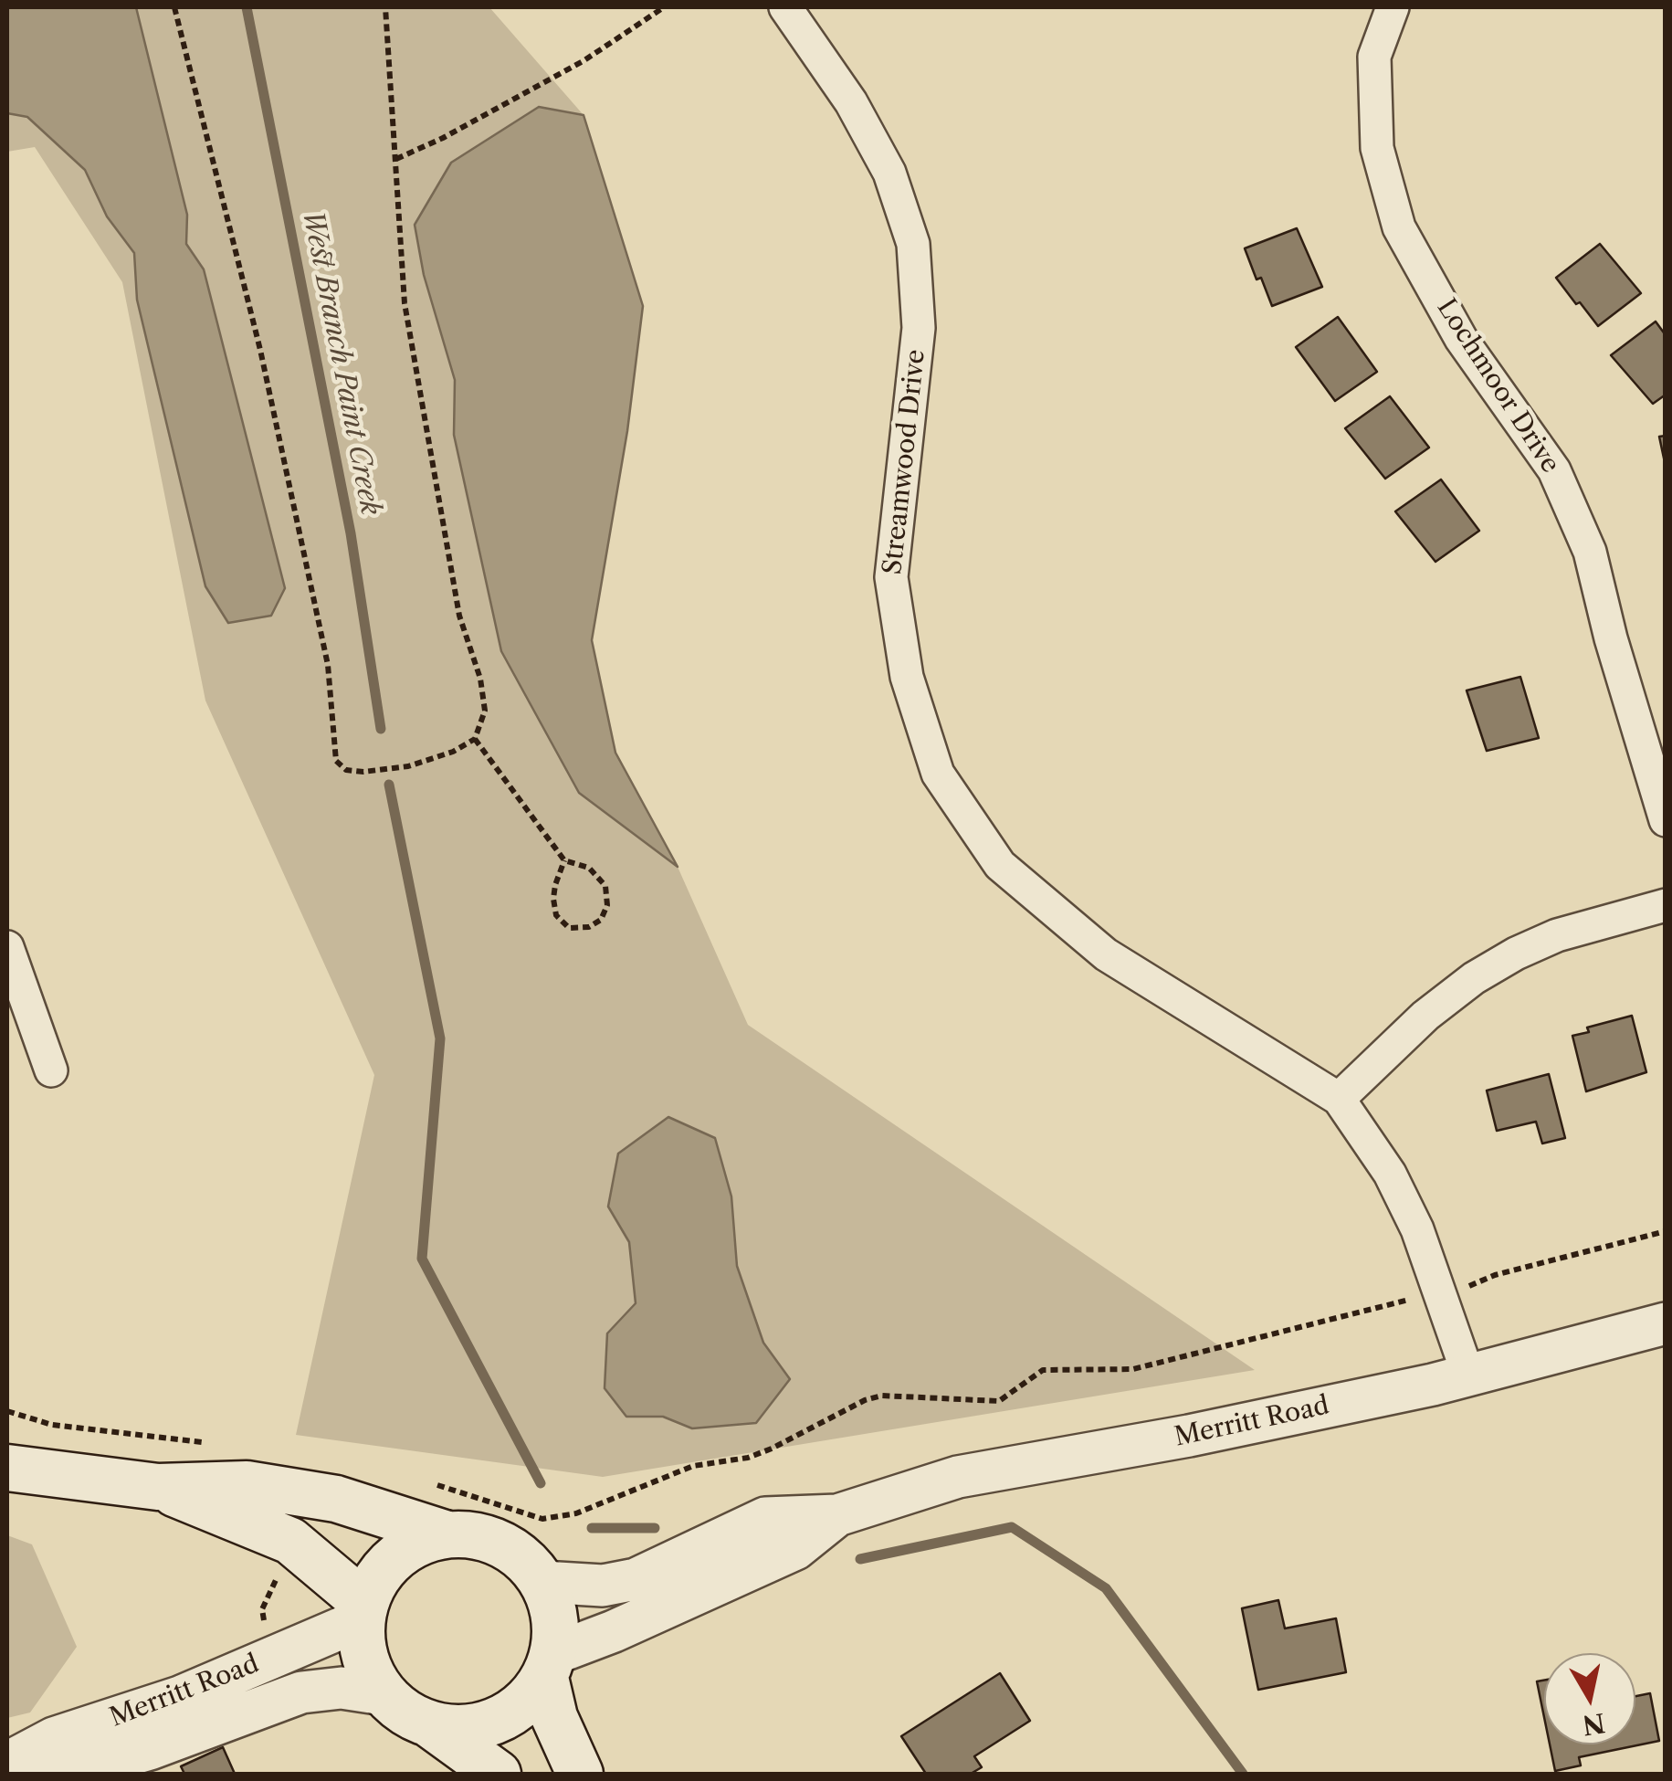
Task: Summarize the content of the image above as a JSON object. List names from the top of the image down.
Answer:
{
  "streets": {
    "street": ["Lochmoor Drive", "Streamwood Drive", "Merritt Road"]
  },
  "crossings": [
    ["Streamwood Drive", "Merritt Road"]
  ],
  "water": ["West Branch Paint Creek"],
  "north": "bottom"
}
